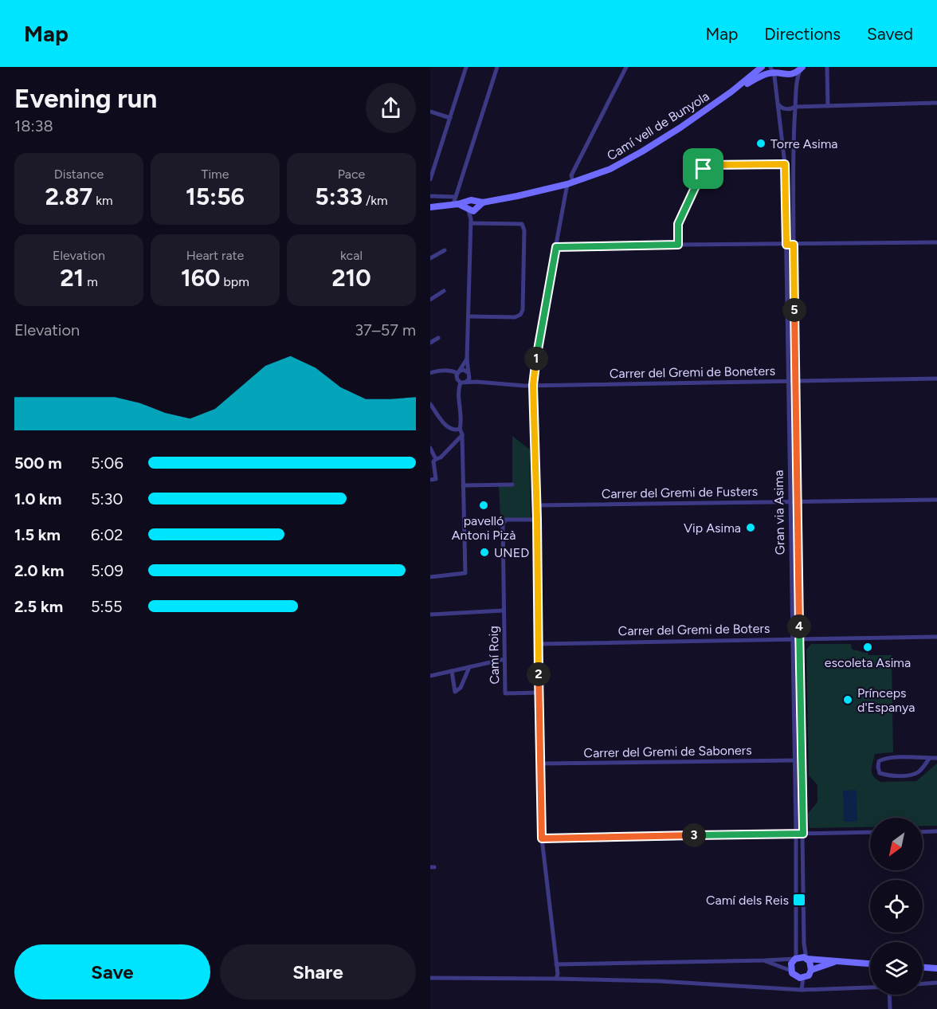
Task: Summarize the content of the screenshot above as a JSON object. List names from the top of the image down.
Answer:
{
  "streets": {
    "main road": ["Camí vell de Bunyola"],
    "street": [
      "Carrer del Gremi de Boneters",
      "Carrer del Gremi de Fusters",
      "Gran via Asima",
      "Carrer del Gremi de Boters",
      "Camí Roig",
      "Carrer del Gremi de Saboners"
    ]
  },
  "crossings": [
    ["Carrer del Gremi de Boneters", "Gran via Asima"],
    ["Carrer del Gremi de Fusters", "Gran via Asima"],
    ["Gran via Asima", "Carrer del Gremi de Boters"],
    ["Gran via Asima", "Carrer del Gremi de Saboners"]
  ],
  "places": {
    "other": [
      "Torre Asima",
      "pavelló Antoni Pizà",
      "Vip Asima",
      "UNED",
      "escoleta Asima",
      "Prínceps d'Espanya"
    ],
    "transit": ["Camí dels Reis"]
  },
  "north": "bottom left",
  "page": {
    "header": "Map",
    "nav": ["Map", "Directions", "Saved"],
    "heading": ["Evening run", "18:38"],
    "stats": [
      ["Distance", "2.87 km"],
      ["Time", "15:56"],
      ["Pace", "5:33 /km"],
      ["Elevation", "21 m"],
      ["Heart rate", "160 bpm"],
      ["kcal", "210"]
    ],
    "pins": [
      "5",
      "1",
      "4",
      "2",
      "3"
    ],
    "chart": ["Elevation", "37–57 m"],
    "list": [
      {
        "name": "500 m",
        "note": "5:06"
      },
      {
        "name": "1.0 km",
        "note": "5:30"
      },
      {
        "name": "1.5 km",
        "note": "6:02"
      },
      {
        "name": "2.0 km",
        "note": "5:09"
      },
      {
        "name": "2.5 km",
        "note": "5:55"
      }
    ],
    "buttons": ["Save", "Share"]
  }
}
